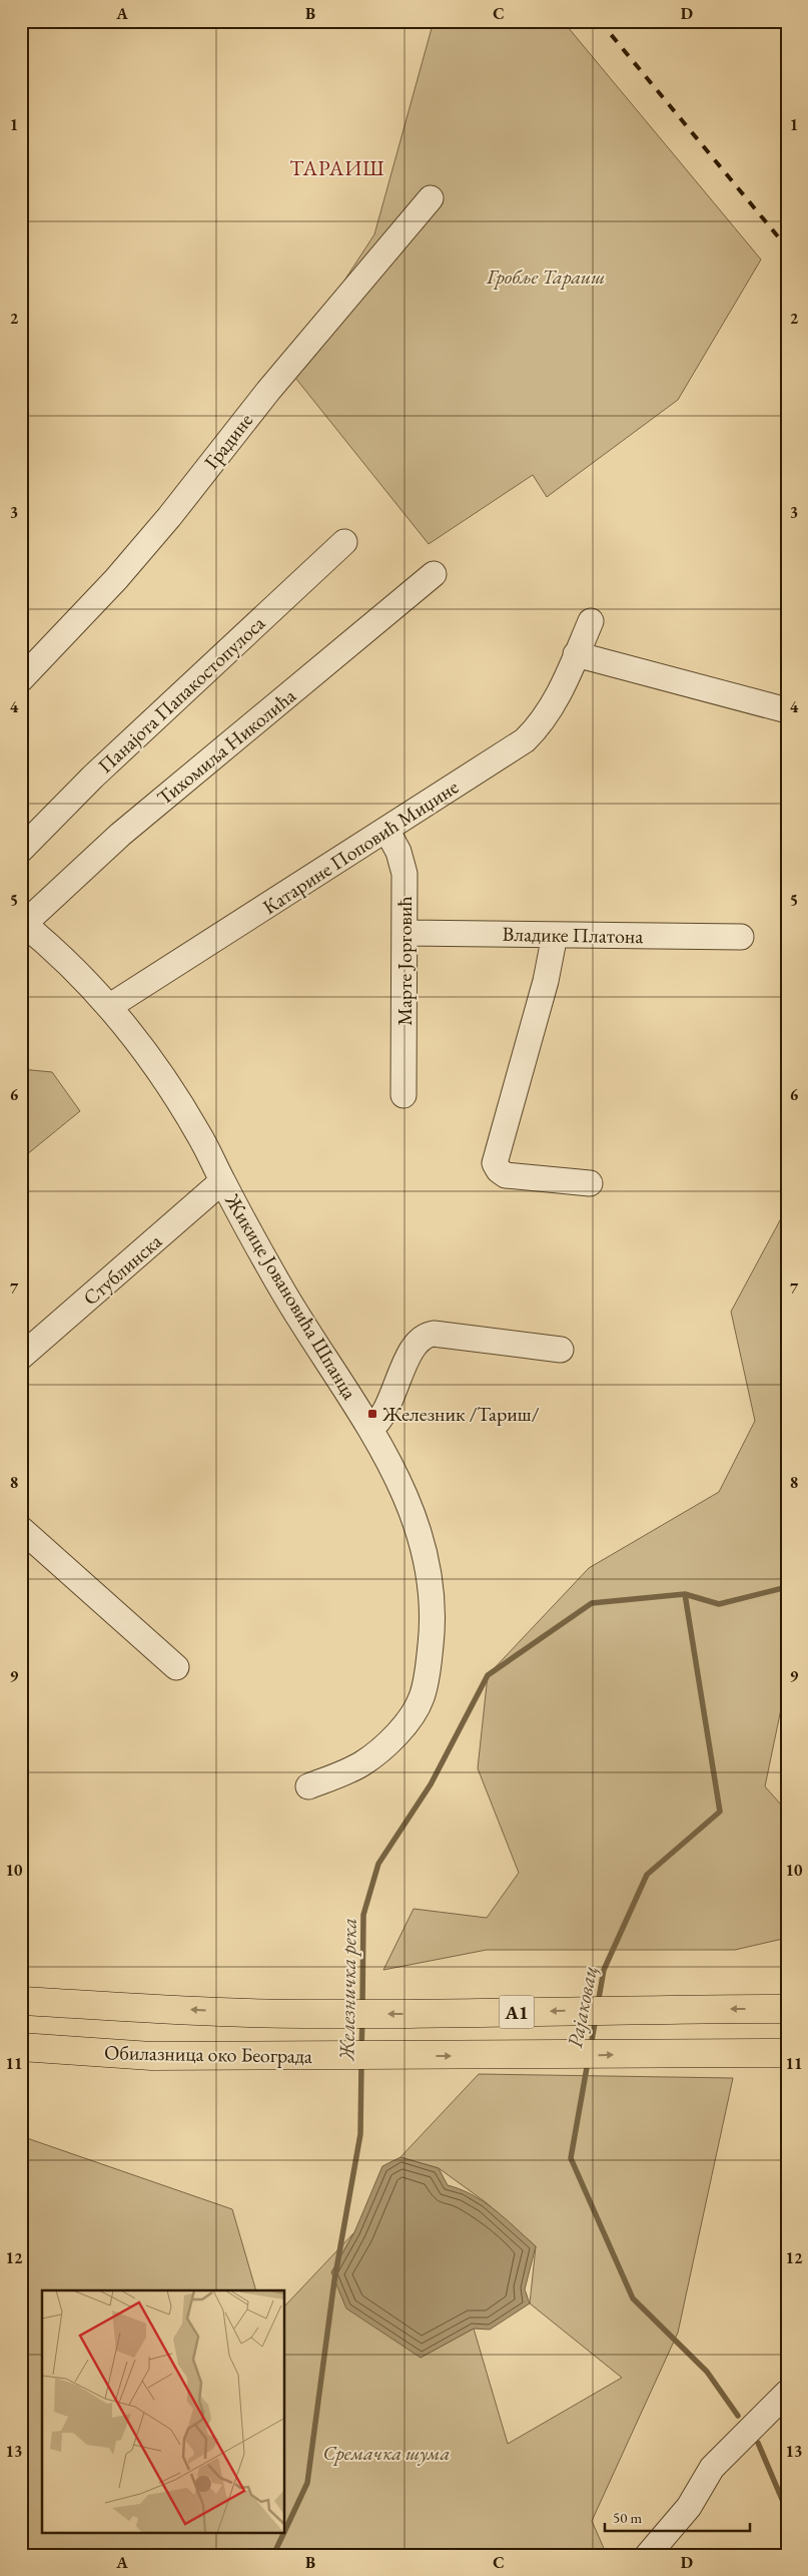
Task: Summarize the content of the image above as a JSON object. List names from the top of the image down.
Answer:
{
  "streets": {
    "highway": ["A1", "Обилазница око Београда"],
    "street": [
      "Градине",
      "Панајота Папакостопулоса",
      "Тихомиља Николића",
      "Катарине Поповић Миџине",
      "Владике Платона",
      "Марте Јорговић",
      "Стублинска",
      "Жикице Јовановића Шпанца"
    ]
  },
  "crossings": [
    ["Тихомиља Николића", "Жикице Јовановића Шпанца"],
    ["Катарине Поповић Миџине", "Марте Јорговић"],
    ["Катарине Поповић Миџине", "Жикице Јовановића Шпанца"],
    ["Владике Платона", "Марте Јорговић"],
    ["Стублинска", "Жикице Јовановића Шпанца"]
  ],
  "districts": ["ТАРАИШ"],
  "water": ["Железничка река", "Рајаковац"],
  "parks": ["Гробље Тараиш", "Сремачка шума"],
  "places": {
    "transit": ["Железник /Тариш/"]
  },
  "scale_bar": "50 m",
  "grid": {
    "columns": [
      "A",
      "B",
      "C",
      "D"
    ],
    "rows": [
      "1",
      "2",
      "3",
      "4",
      "5",
      "6",
      "7",
      "8",
      "9",
      "10",
      "11",
      "12",
      "13"
    ]
  }
}
